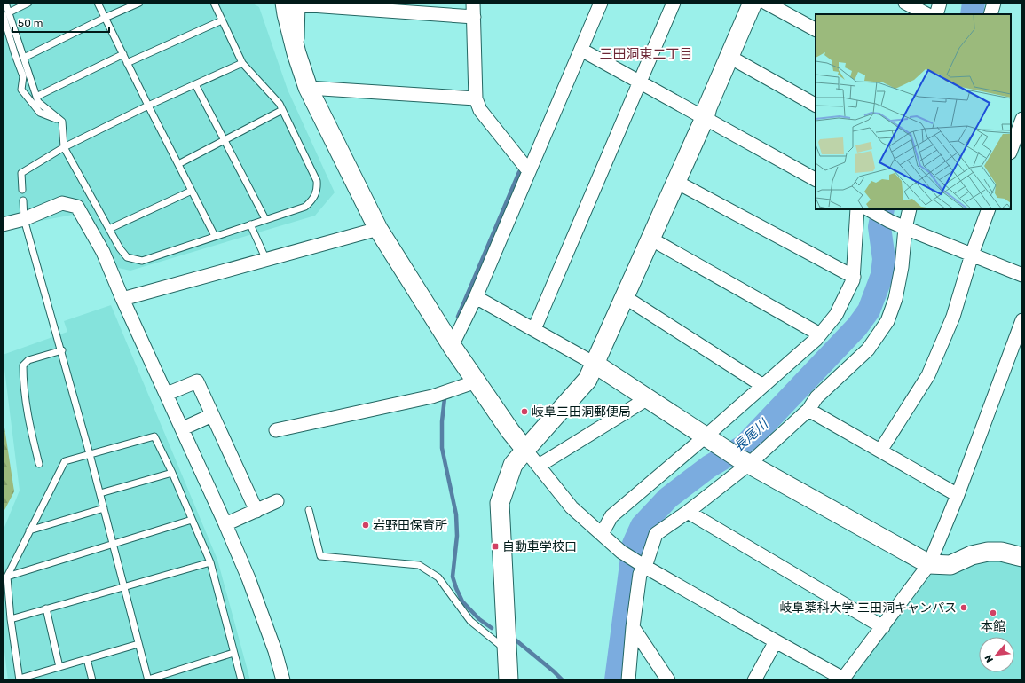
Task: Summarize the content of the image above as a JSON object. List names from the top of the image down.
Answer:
{
  "districts": ["三田洞東二丁目"],
  "water": ["長尾川"],
  "places": {
    "other": [
      "岐阜三田洞郵便局",
      "岩野田保育所",
      "岐阜薬科大学 三田洞キャンパス",
      "本館"
    ],
    "transit": ["自動車学校口"]
  },
  "scale_bar": "50 m",
  "north": "bottom left"
}
